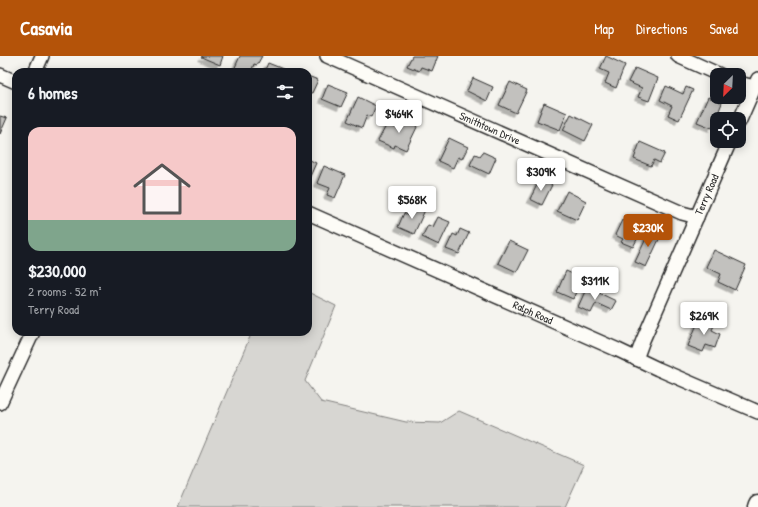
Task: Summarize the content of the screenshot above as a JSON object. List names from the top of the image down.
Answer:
{
  "streets": {
    "street": ["Smithtown Drive", "Terry Road", "Ralph Road"]
  },
  "crossings": [
    ["Smithtown Drive", "Terry Road"],
    ["Terry Road", "Ralph Road"]
  ],
  "north": "bottom left",
  "page": {
    "header": "Casavia",
    "nav": ["Map", "Directions", "Saved"],
    "heading": "6 homes",
    "price": [
      "$464K",
      "$309K",
      "$568K",
      "$230K",
      "$311K",
      "$269K"
    ],
    "list": [
      {
        "name": "$230,000",
        "note": "2 rooms · 52 m² · Terry Road"
      }
    ]
  }
}
